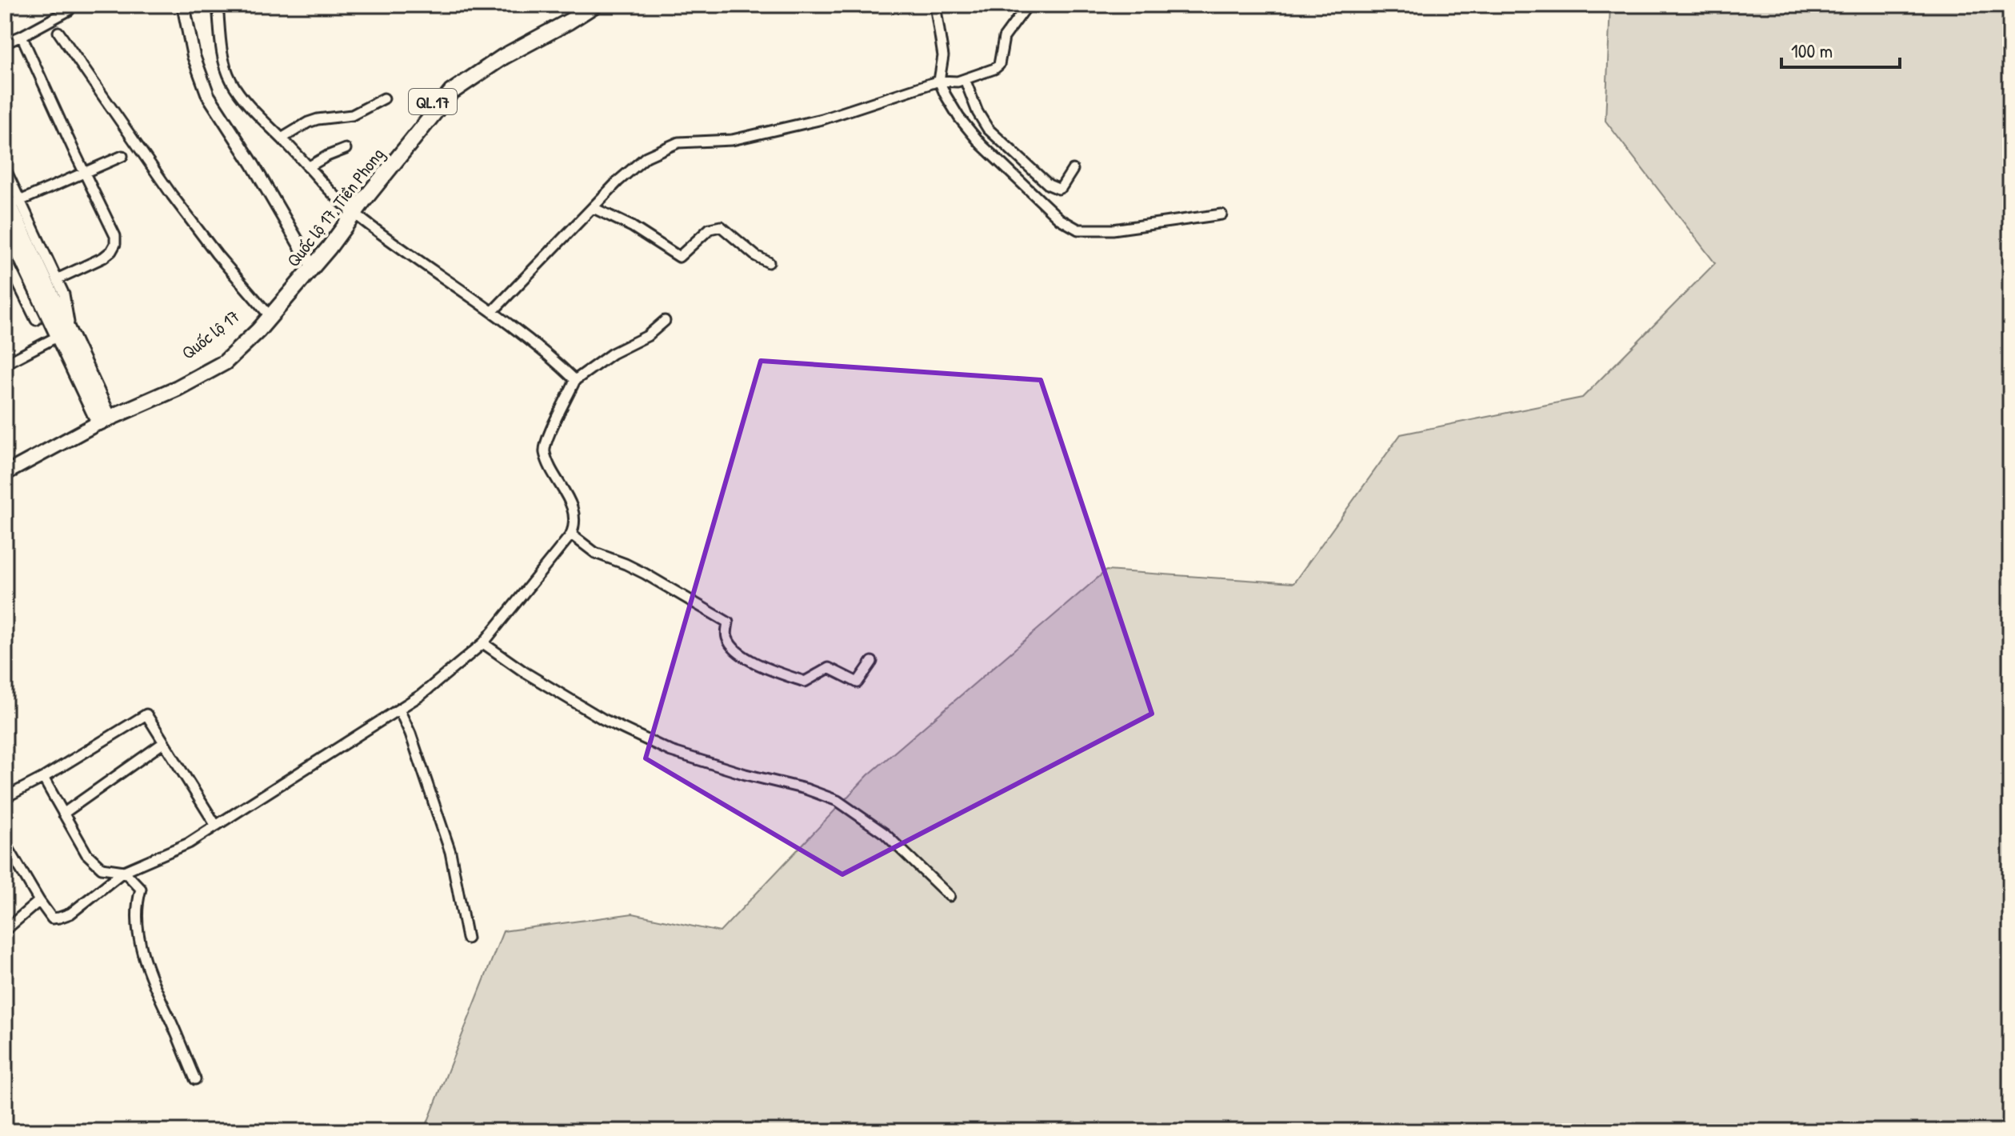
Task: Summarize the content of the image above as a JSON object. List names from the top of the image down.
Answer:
{
  "streets": {
    "highway": ["QL.17", "Quốc lộ 17, Tiền Phong", "Quốc lộ 17"]
  },
  "crossings": [
    ["QL.17", "Quốc lộ 17, Tiền Phong"],
    ["QL.17", "Quốc lộ 17"],
    ["Quốc lộ 17, Tiền Phong", "Quốc lộ 17"]
  ],
  "scale_bar": "100 m"
}
